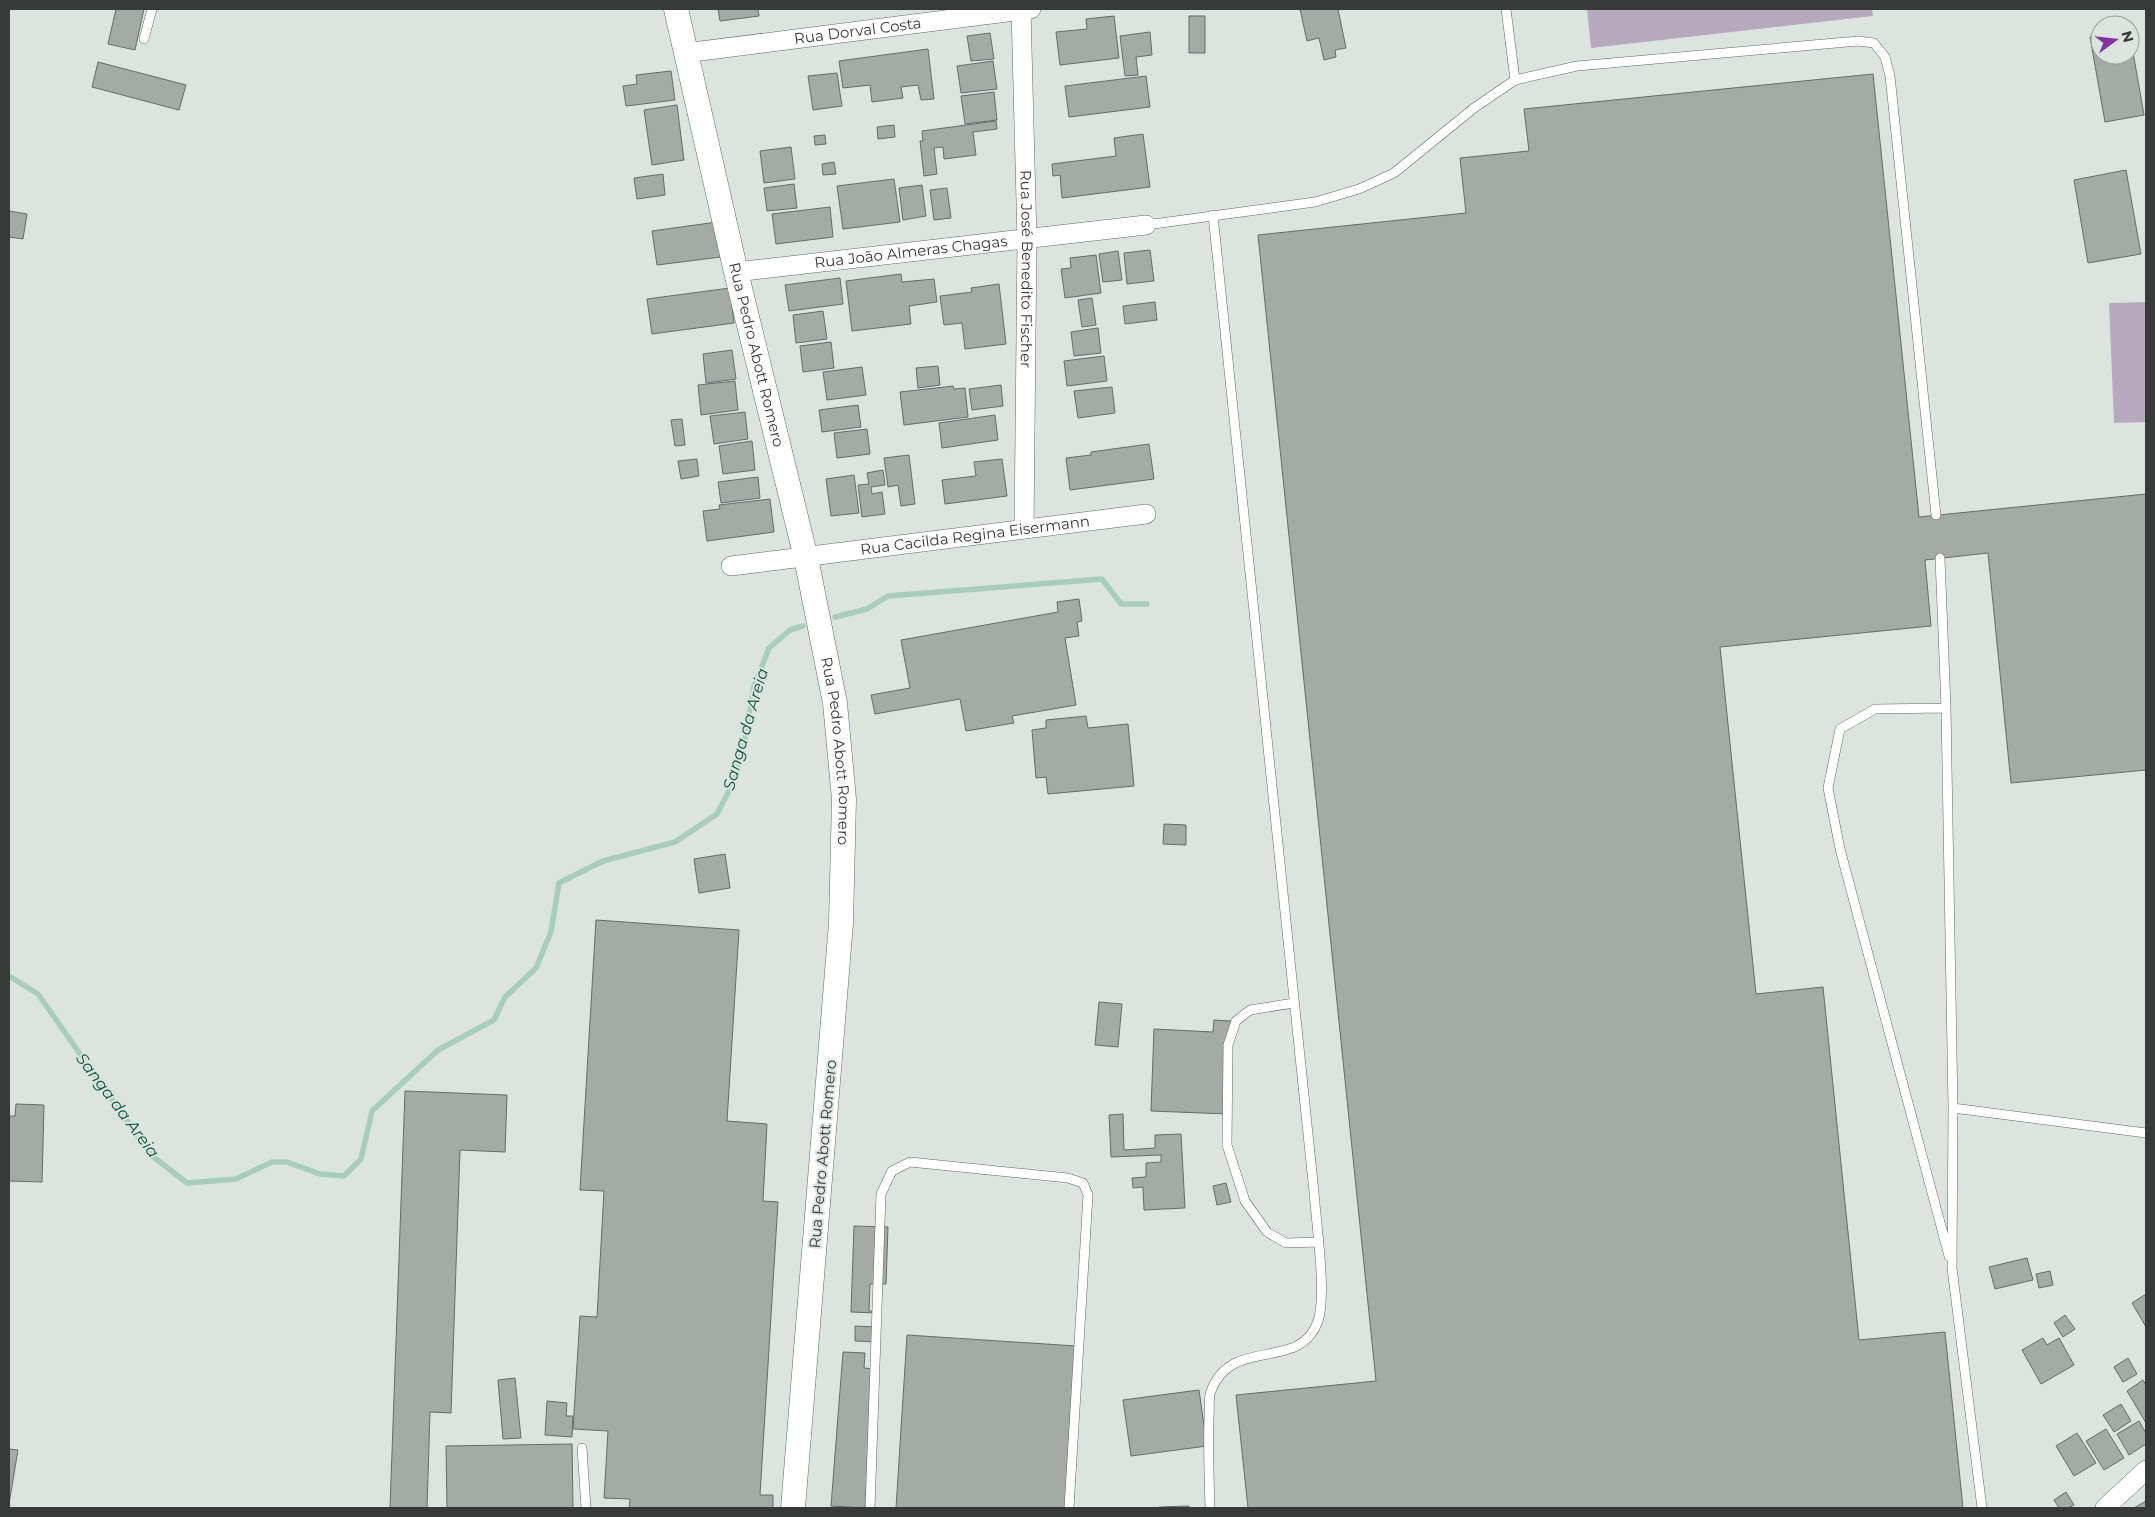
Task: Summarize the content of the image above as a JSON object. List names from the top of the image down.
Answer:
{
  "streets": {
    "street": [
      "Rua Dorval Costa",
      "Rua João Almeras Chagas",
      "Rua José Benedito Fischer",
      "Rua Pedro Abott Romero",
      "Rua Cacilda Regina Eisermann"
    ]
  },
  "crossings": [
    ["Rua Dorval Costa", "Rua José Benedito Fischer"],
    ["Rua Dorval Costa", "Rua Pedro Abott Romero"],
    ["Rua João Almeras Chagas", "Rua José Benedito Fischer"],
    ["Rua João Almeras Chagas", "Rua Pedro Abott Romero"],
    ["Rua José Benedito Fischer", "Rua Cacilda Regina Eisermann"],
    ["Rua Pedro Abott Romero", "Rua Cacilda Regina Eisermann"]
  ],
  "water": ["Sanga da Areia"],
  "north": "right"
}
